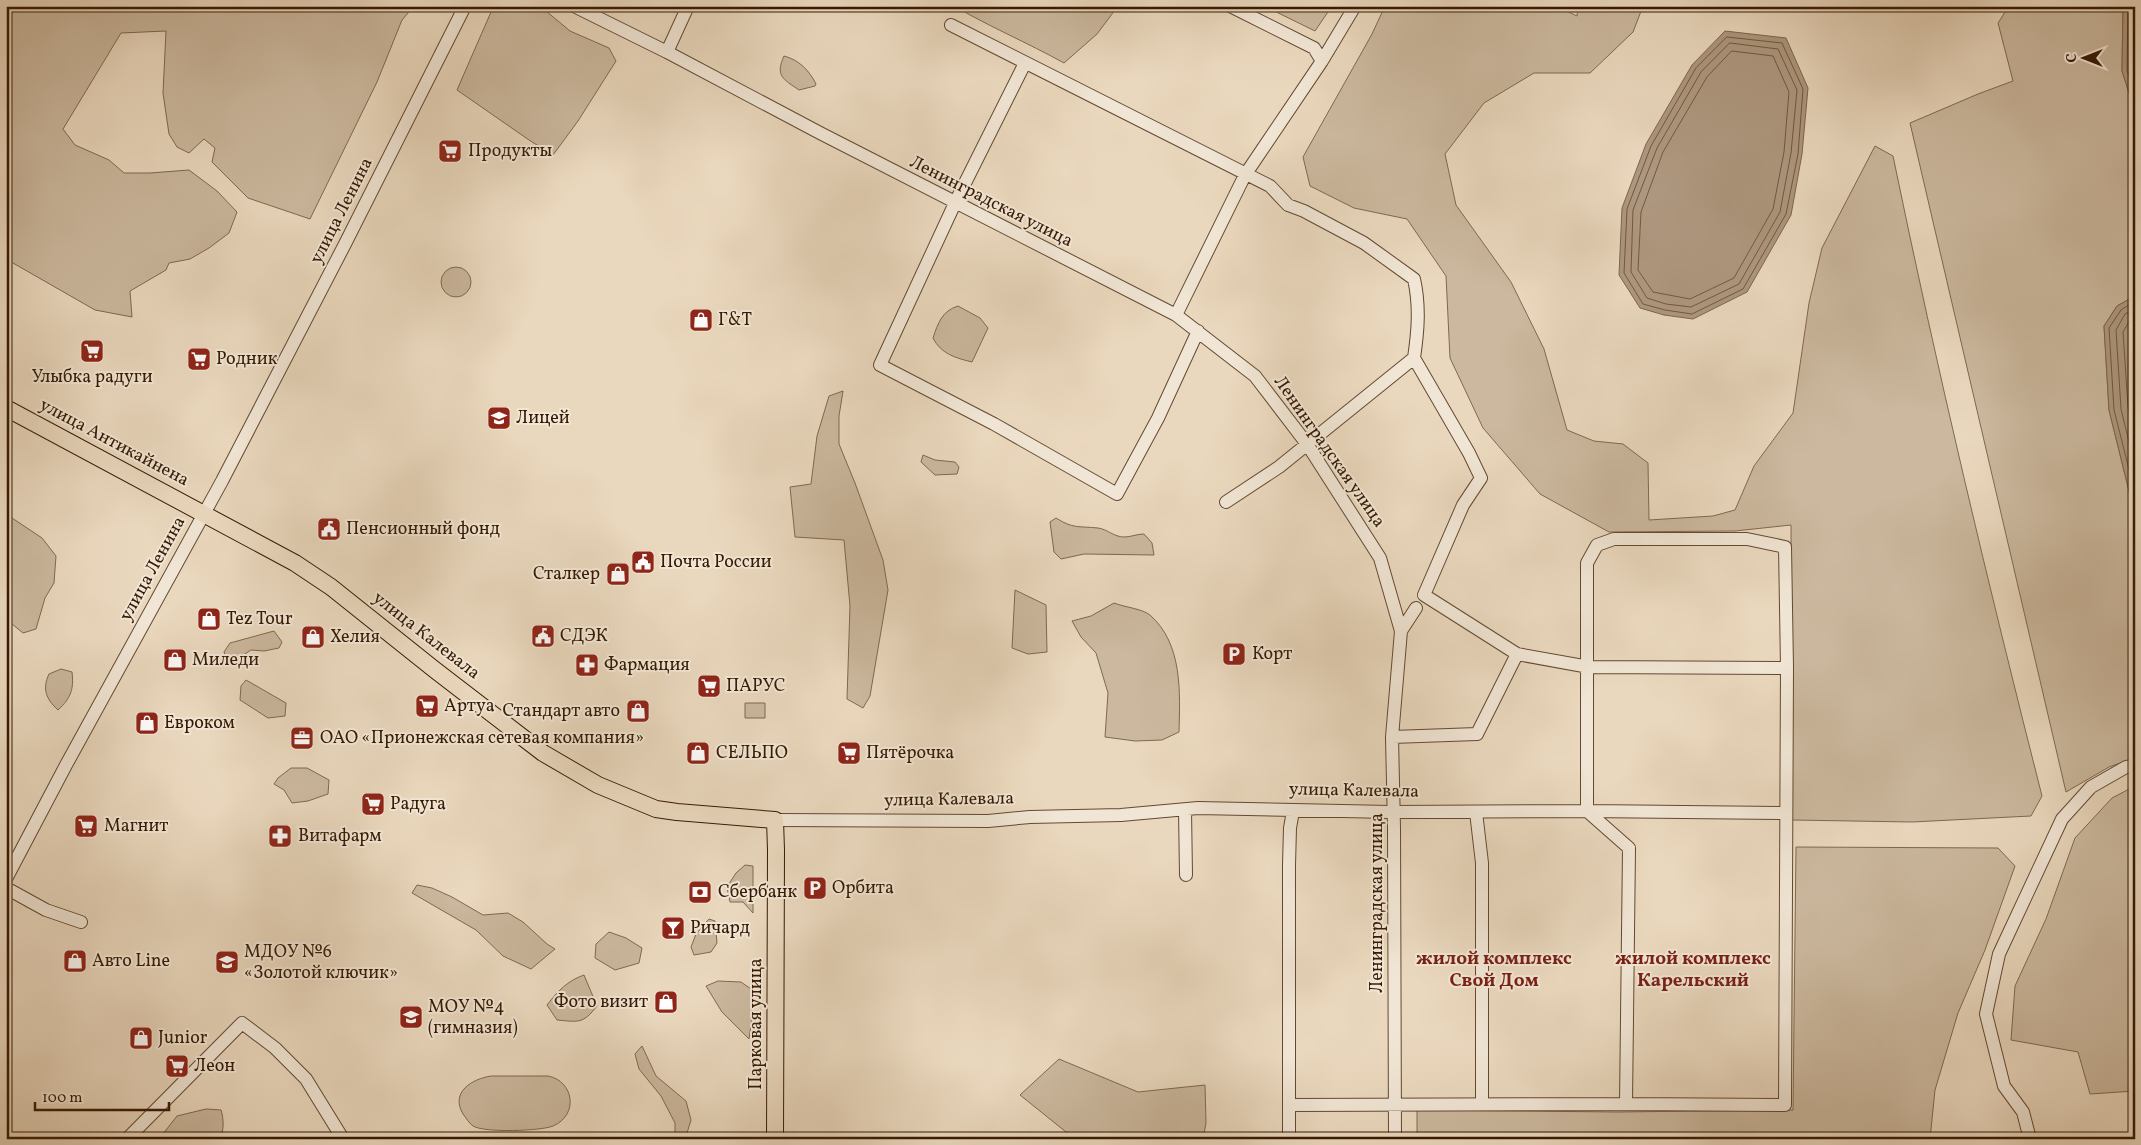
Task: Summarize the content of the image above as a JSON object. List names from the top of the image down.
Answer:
{
  "streets": {
    "main road": ["улица Антикайнена", "улица Калевала", "Парковая улица"],
    "street": ["Ленинградская улица", "улица Ленина"]
  },
  "crossings": [
    ["Ленинградская улица", "улица Калевала"],
    ["улица Ленина", "улица Антикайнена"],
    ["улица Ленина", "улица Калевала"],
    ["улица Антикайнена", "улица Калевала"],
    ["улица Калевала", "Парковая улица"]
  ],
  "districts": ["жилой комплекс Свой Дом", "жилой комплекс Карельский"],
  "places": {
    "supermarket": [
      "Продукты",
      "Улыбка радуги",
      "Родник",
      "ПАРУС",
      "Артуа",
      "Пятёрочка",
      "Радуга",
      "Магнит",
      "Леон"
    ],
    "shop": [
      "Г&Т",
      "Сталкер",
      "Tez Tour",
      "Хелия",
      "Миледи",
      "Стандарт авто",
      "Евроком",
      "СЕЛЬПО",
      "Авто Line",
      "Фото визит",
      "Junior"
    ],
    "school or university": ["Лицей", "МДОУ №6 «Золотой ключик»", "МОУ №4 (гимназия)"],
    "public building": ["Пенсионный фонд", "Почта России", "СДЭК"],
    "parking": ["Корт", "Орбита"],
    "pharmacy": ["Фармация", "Витафарм"],
    "office": ["ОАО «Прионежская сетевая компания»"],
    "bank": ["Сбербанк"],
    "bar": ["Ричард"]
  },
  "scale_bar": "100 m",
  "north": "left"
}
